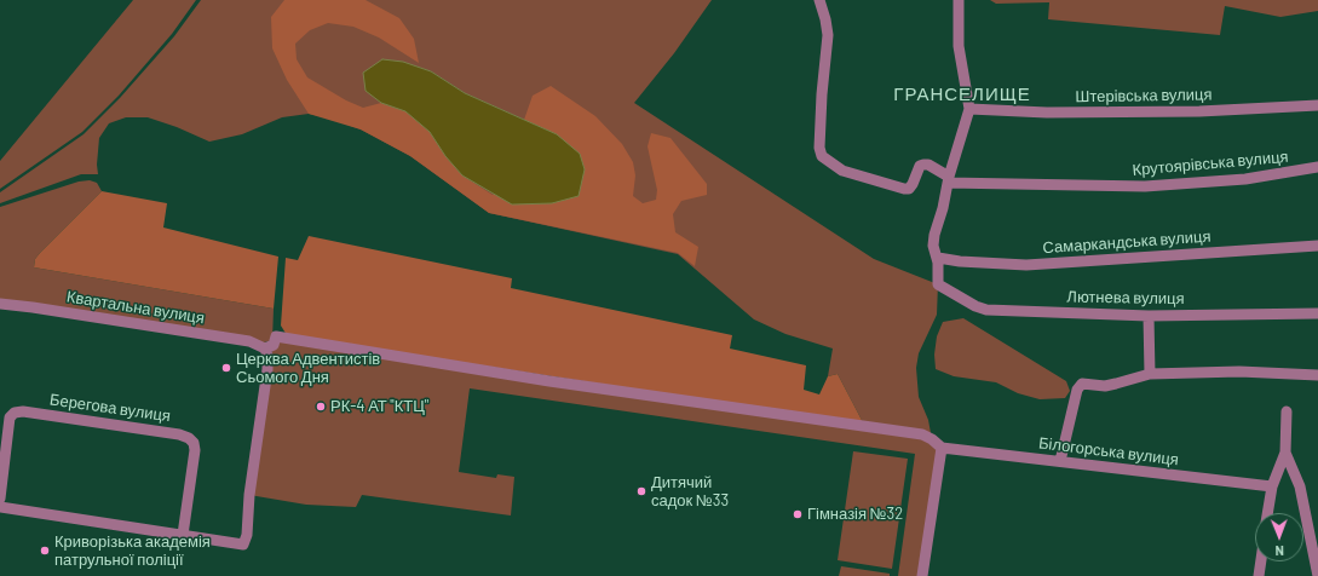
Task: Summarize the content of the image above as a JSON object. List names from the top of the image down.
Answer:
{
  "streets": {
    "street": [
      "Штерівська вулиця",
      "Крутоярівська вулиця",
      "Самаркандська вулиця",
      "Лютнева вулиця",
      "Квартальна вулиця",
      "Берегова вулиця",
      "Білогорська вулиця"
    ]
  },
  "crossings": [
    ["Самаркандська вулиця", "Лютнева вулиця"]
  ],
  "districts": ["ГРАНСЕЛИЩЕ"],
  "places": [
    "Церква Адвентистів Сьомого Дня",
    "РК-4 АТ \"КТЦ\"",
    "Дитячий садок №33",
    "Гімназія №32",
    "Криворізька академія патрульної поліції"
  ],
  "north": "bottom"
}
